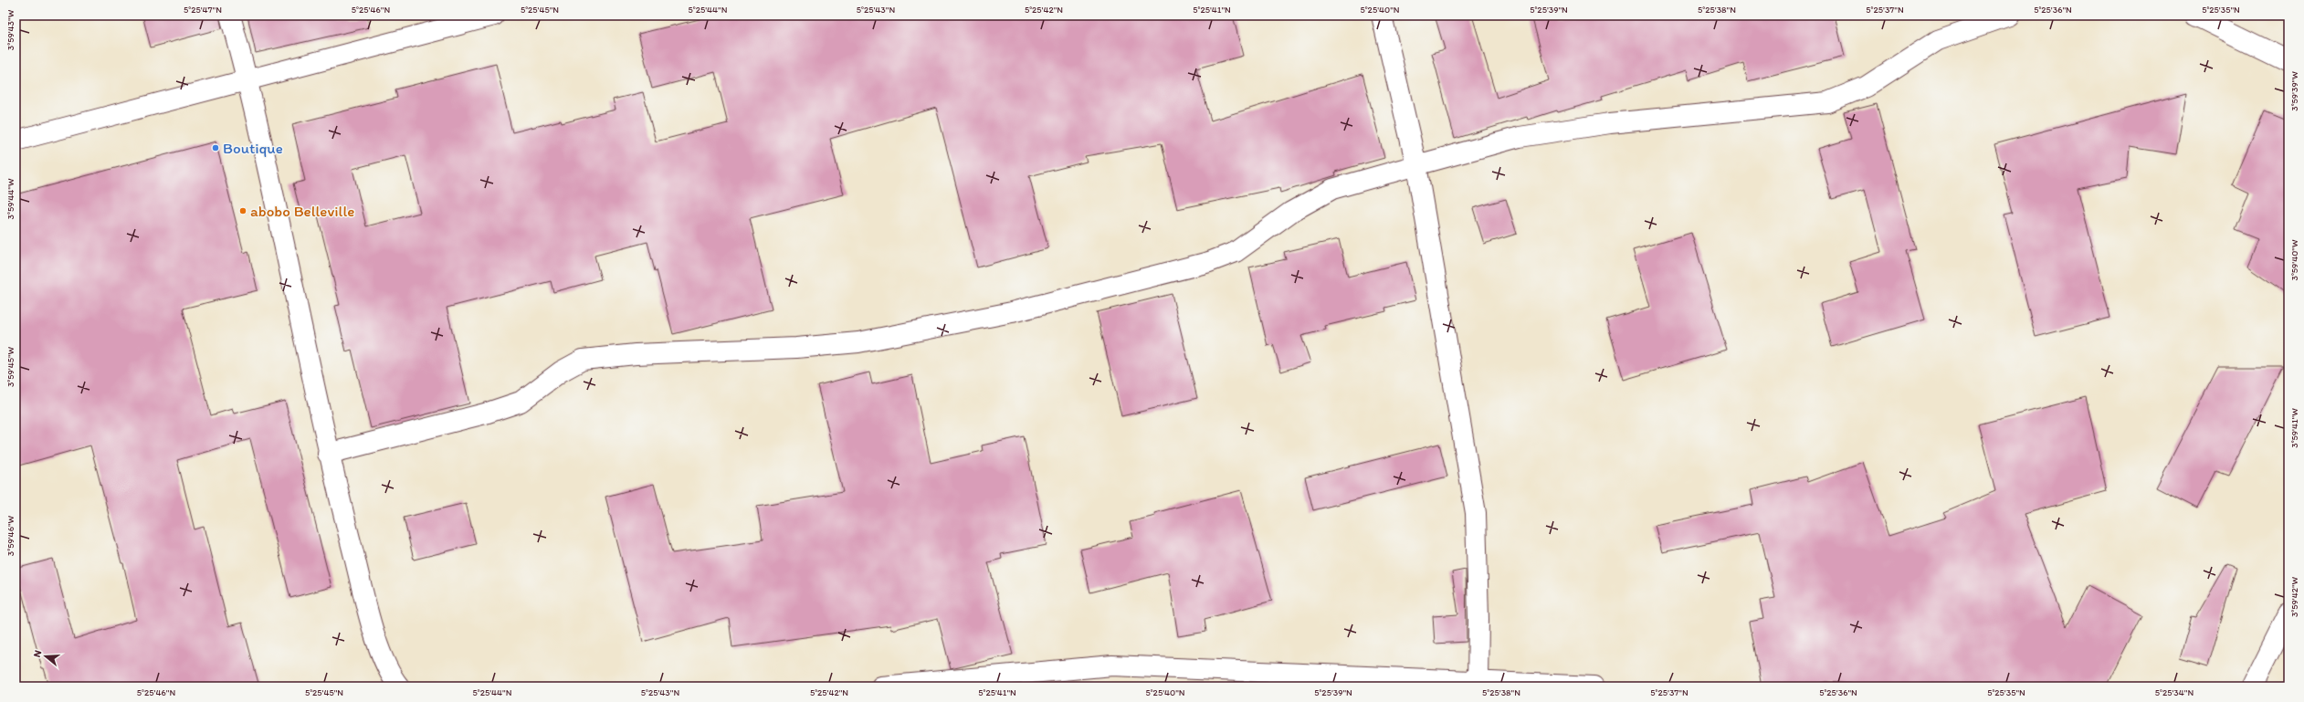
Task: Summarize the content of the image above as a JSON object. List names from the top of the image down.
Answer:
{
  "places": ["Boutique", "abobo Belleville"],
  "north": "left",
  "coordinates": [
    "5°25'47\"N",
    "5°25'46\"N",
    "5°25'45\"N",
    "5°25'44\"N",
    "5°25'43\"N",
    "5°25'42\"N",
    "5°25'41\"N",
    "5°25'40\"N",
    "5°25'39\"N",
    "5°25'38\"N",
    "5°25'37\"N",
    "5°25'36\"N",
    "5°25'35\"N",
    "3°59'43\"W",
    "3°59'39\"W",
    "3°59'44\"W",
    "3°59'40\"W",
    "3°59'45\"W",
    "3°59'41\"W",
    "3°59'46\"W",
    "3°59'42\"W",
    "5°25'34\"N"
  ]
}
